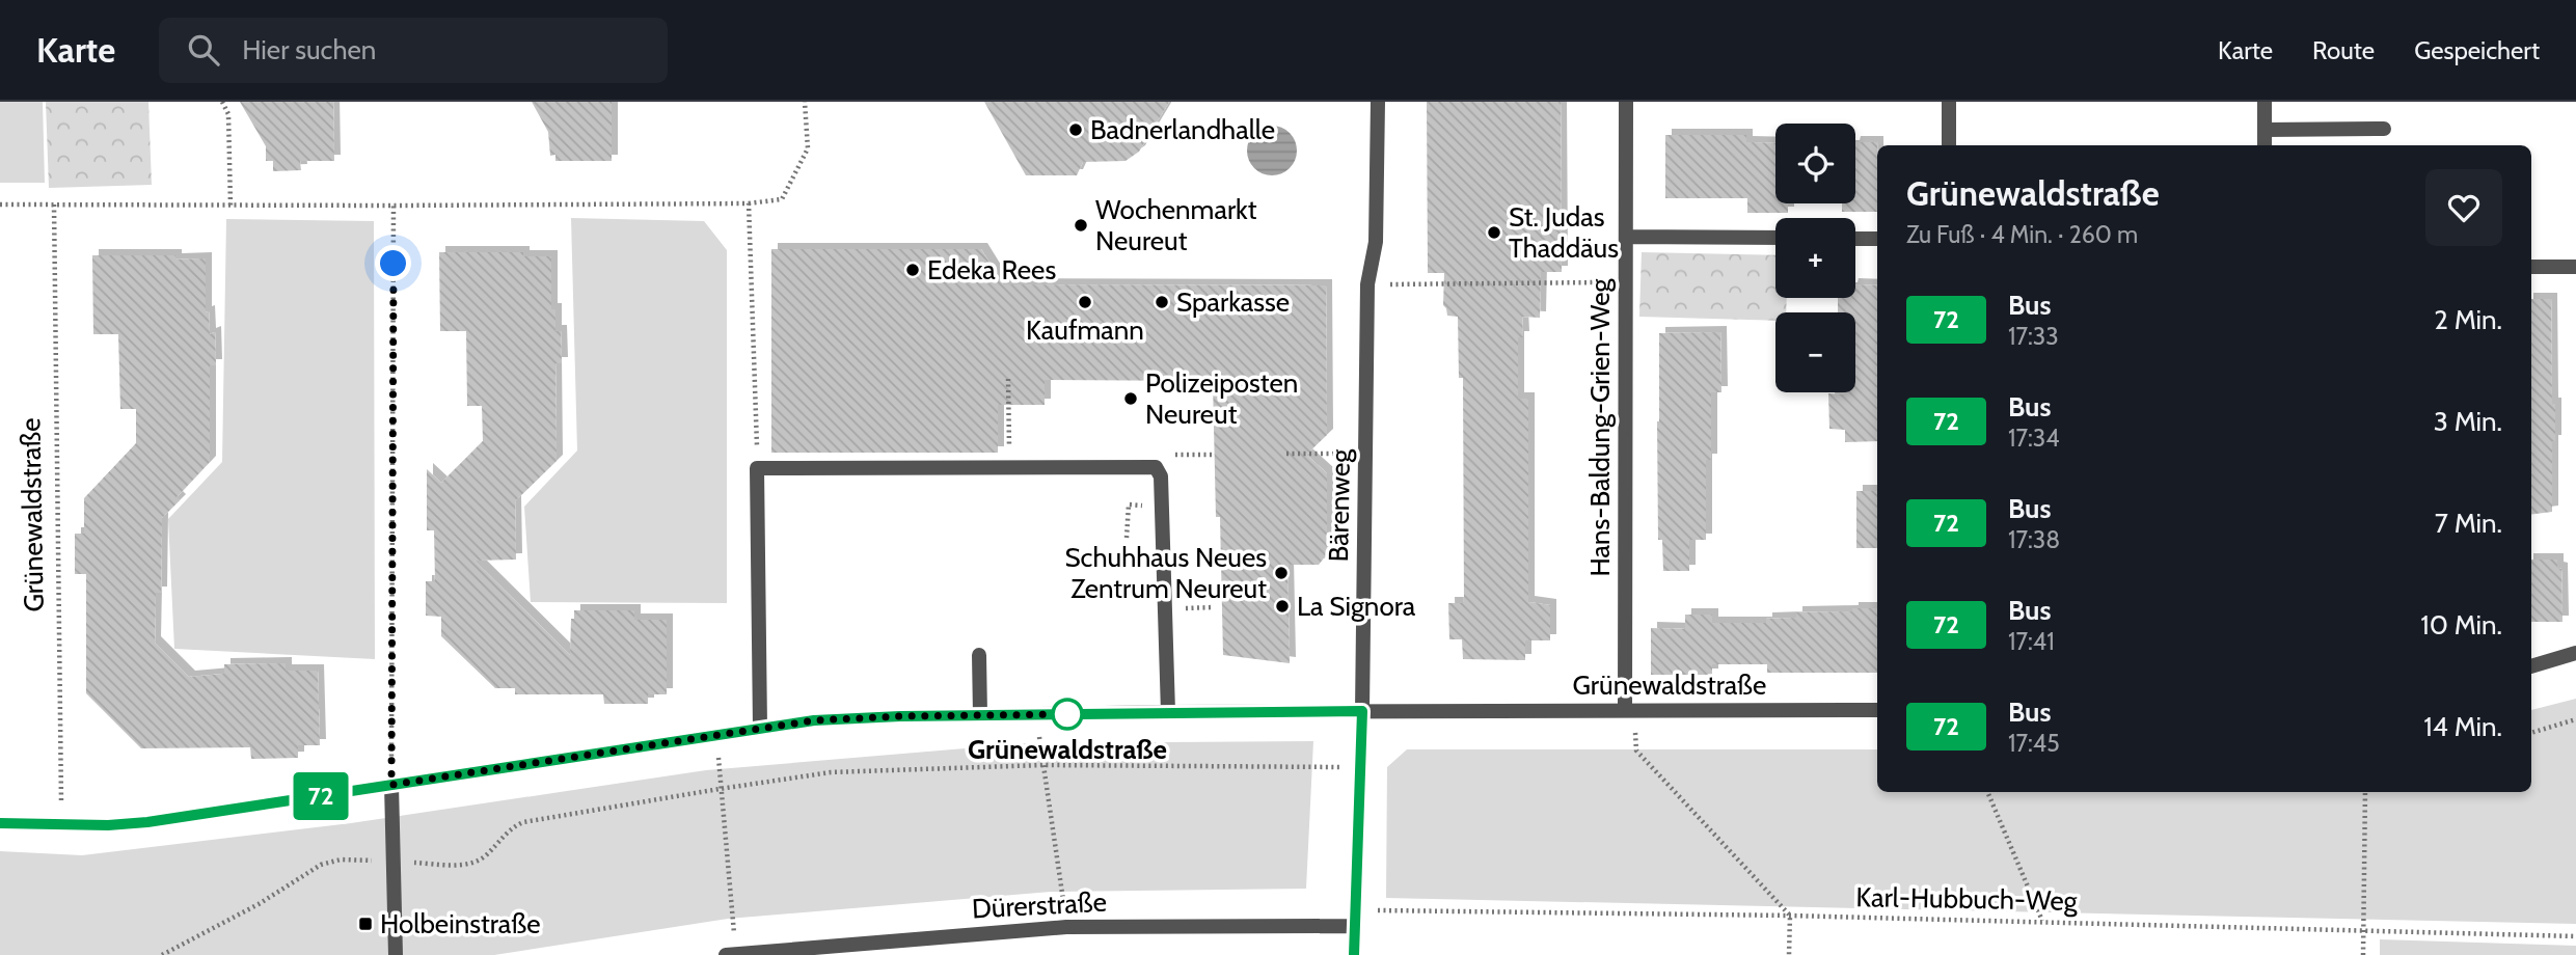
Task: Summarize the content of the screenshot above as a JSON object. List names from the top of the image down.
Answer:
{
  "streets": {
    "street": [
      "Hans-Baldung-Grien-Weg",
      "Bärenweg",
      "Grünewaldstraße",
      "Dürerstraße"
    ],
    "path": ["Karl-Hubbuch-Weg"]
  },
  "crossings": [
    ["Hans-Baldung-Grien-Weg", "Grünewaldstraße"],
    ["Bärenweg", "Grünewaldstraße"],
    ["Bärenweg", "Karl-Hubbuch-Weg"],
    ["Bärenweg", "Dürerstraße"]
  ],
  "places": {
    "other": [
      "Badnerlandhalle",
      "Wochenmarkt Neureut",
      "St. Judas Thaddäus",
      "Edeka Rees",
      "Kaufmann",
      "Sparkasse",
      "Polizeiposten Neureut",
      "Schuhhaus Neues Zentrum Neureut",
      "La Signora",
      "Grünewaldstraße"
    ],
    "transit": ["Holbeinstraße"]
  },
  "lines": ["bus line 72"],
  "page": {
    "header": "Karte",
    "search": "Hier suchen",
    "nav": ["Karte", "Route", "Gespeichert"],
    "on_map": "72",
    "map_buttons": ["+", "−"],
    "heading": ["Grünewaldstraße", "Zu Fuß · 4 Min. · 260 m"],
    "list": [
      {
        "mark": "72",
        "name": "Bus",
        "note": "17:33",
        "value": "2 Min."
      },
      {
        "mark": "72",
        "name": "Bus",
        "note": "17:34",
        "value": "3 Min."
      },
      {
        "mark": "72",
        "name": "Bus",
        "note": "17:38",
        "value": "7 Min."
      },
      {
        "mark": "72",
        "name": "Bus",
        "note": "17:41",
        "value": "10 Min."
      },
      {
        "mark": "72",
        "name": "Bus",
        "note": "17:45",
        "value": "14 Min."
      }
    ]
  }
}
